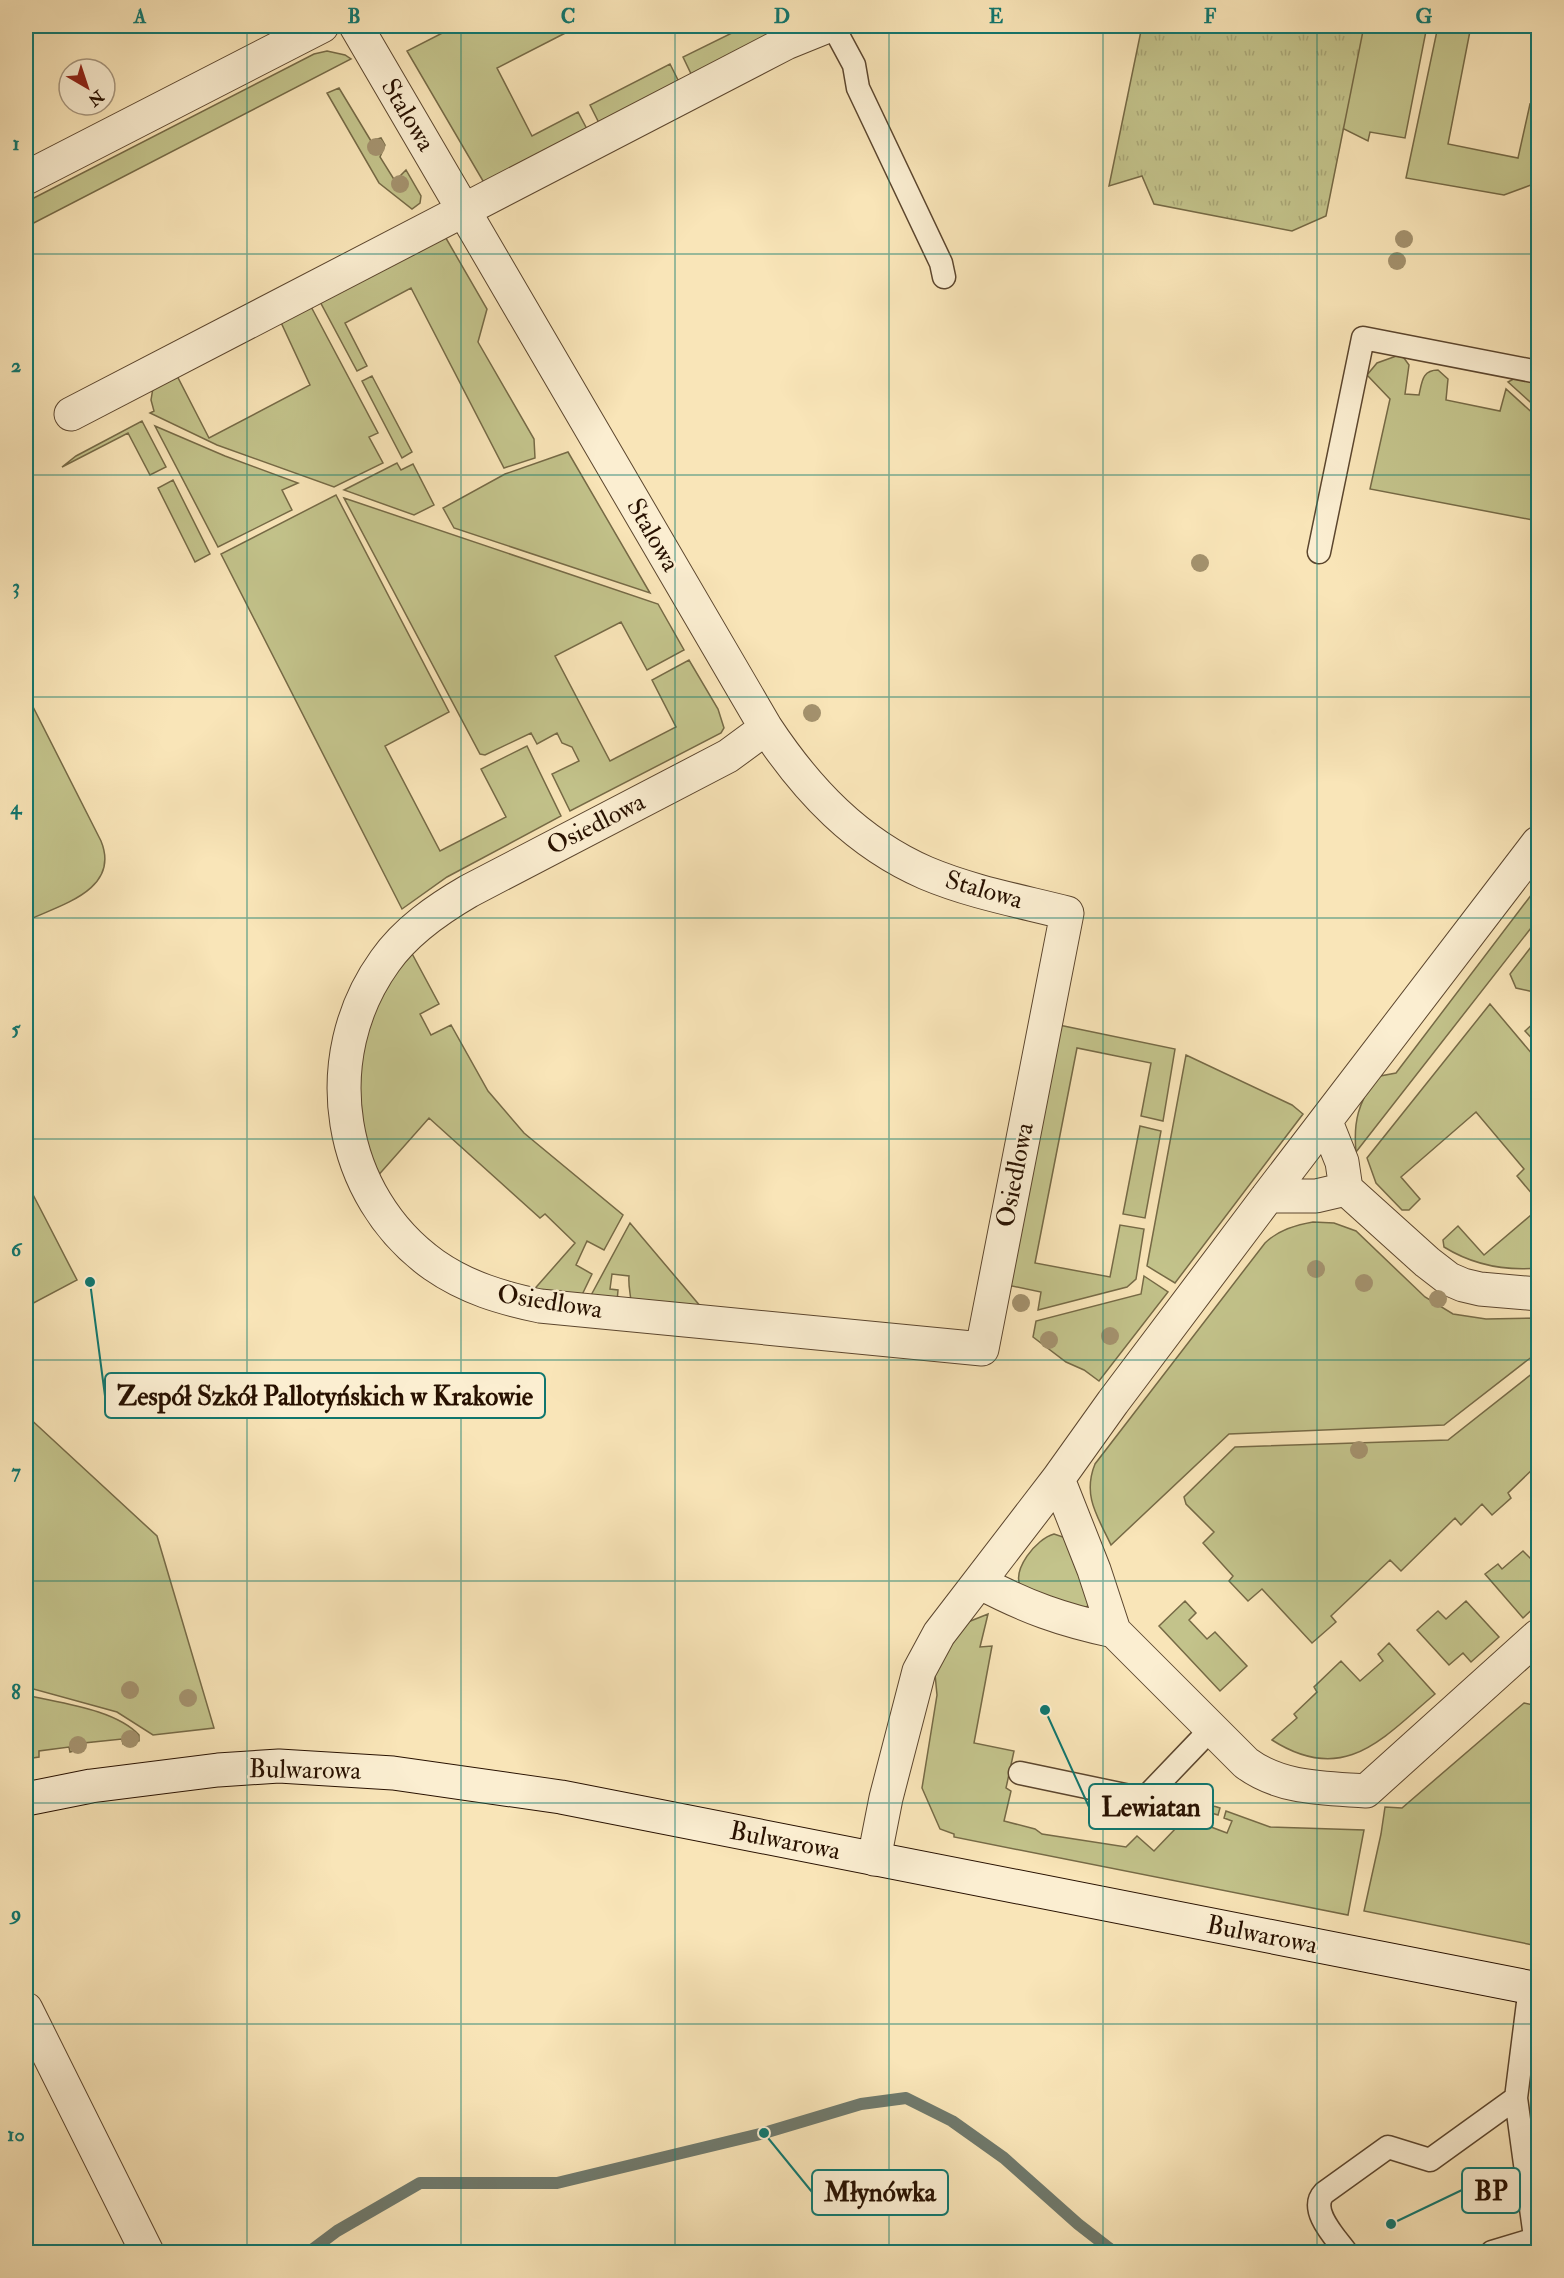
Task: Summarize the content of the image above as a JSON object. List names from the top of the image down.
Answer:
{
  "streets": {
    "street": ["Stalowa", "Osiedlowa", "Bulwarowa"]
  },
  "crossings": [
    ["Stalowa", "Osiedlowa"]
  ],
  "places": [
    "Zespół Szkół Pallotyńskich w Krakowie",
    "Lewiatan",
    "Młynówka",
    "BP"
  ],
  "north": "bottom right",
  "grid": {
    "columns": [
      "A",
      "B",
      "C",
      "D",
      "E",
      "F",
      "G"
    ],
    "rows": [
      "1",
      "2",
      "3",
      "4",
      "5",
      "6",
      "7",
      "8",
      "9",
      "10"
    ]
  }
}
